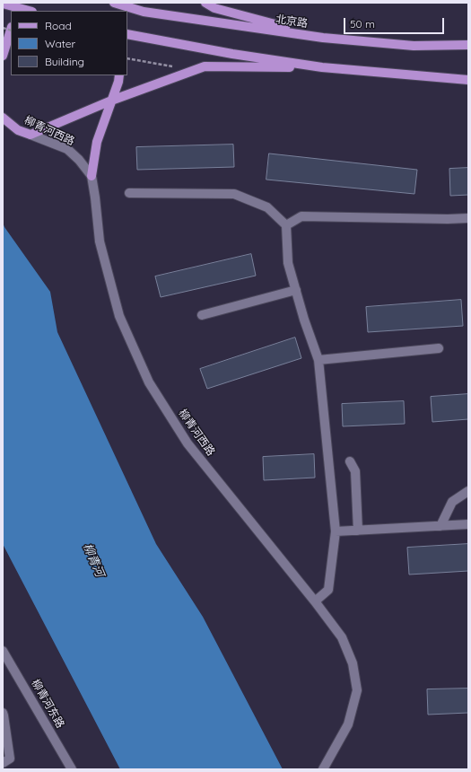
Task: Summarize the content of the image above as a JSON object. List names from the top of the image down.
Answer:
{
  "streets": {
    "main road": ["北京路", "柳青河西路"],
    "street": ["柳青河东路"]
  },
  "water": ["柳青河"],
  "legend": ["Road", "Water", "Building"],
  "scale_bar": "50 m"
}
